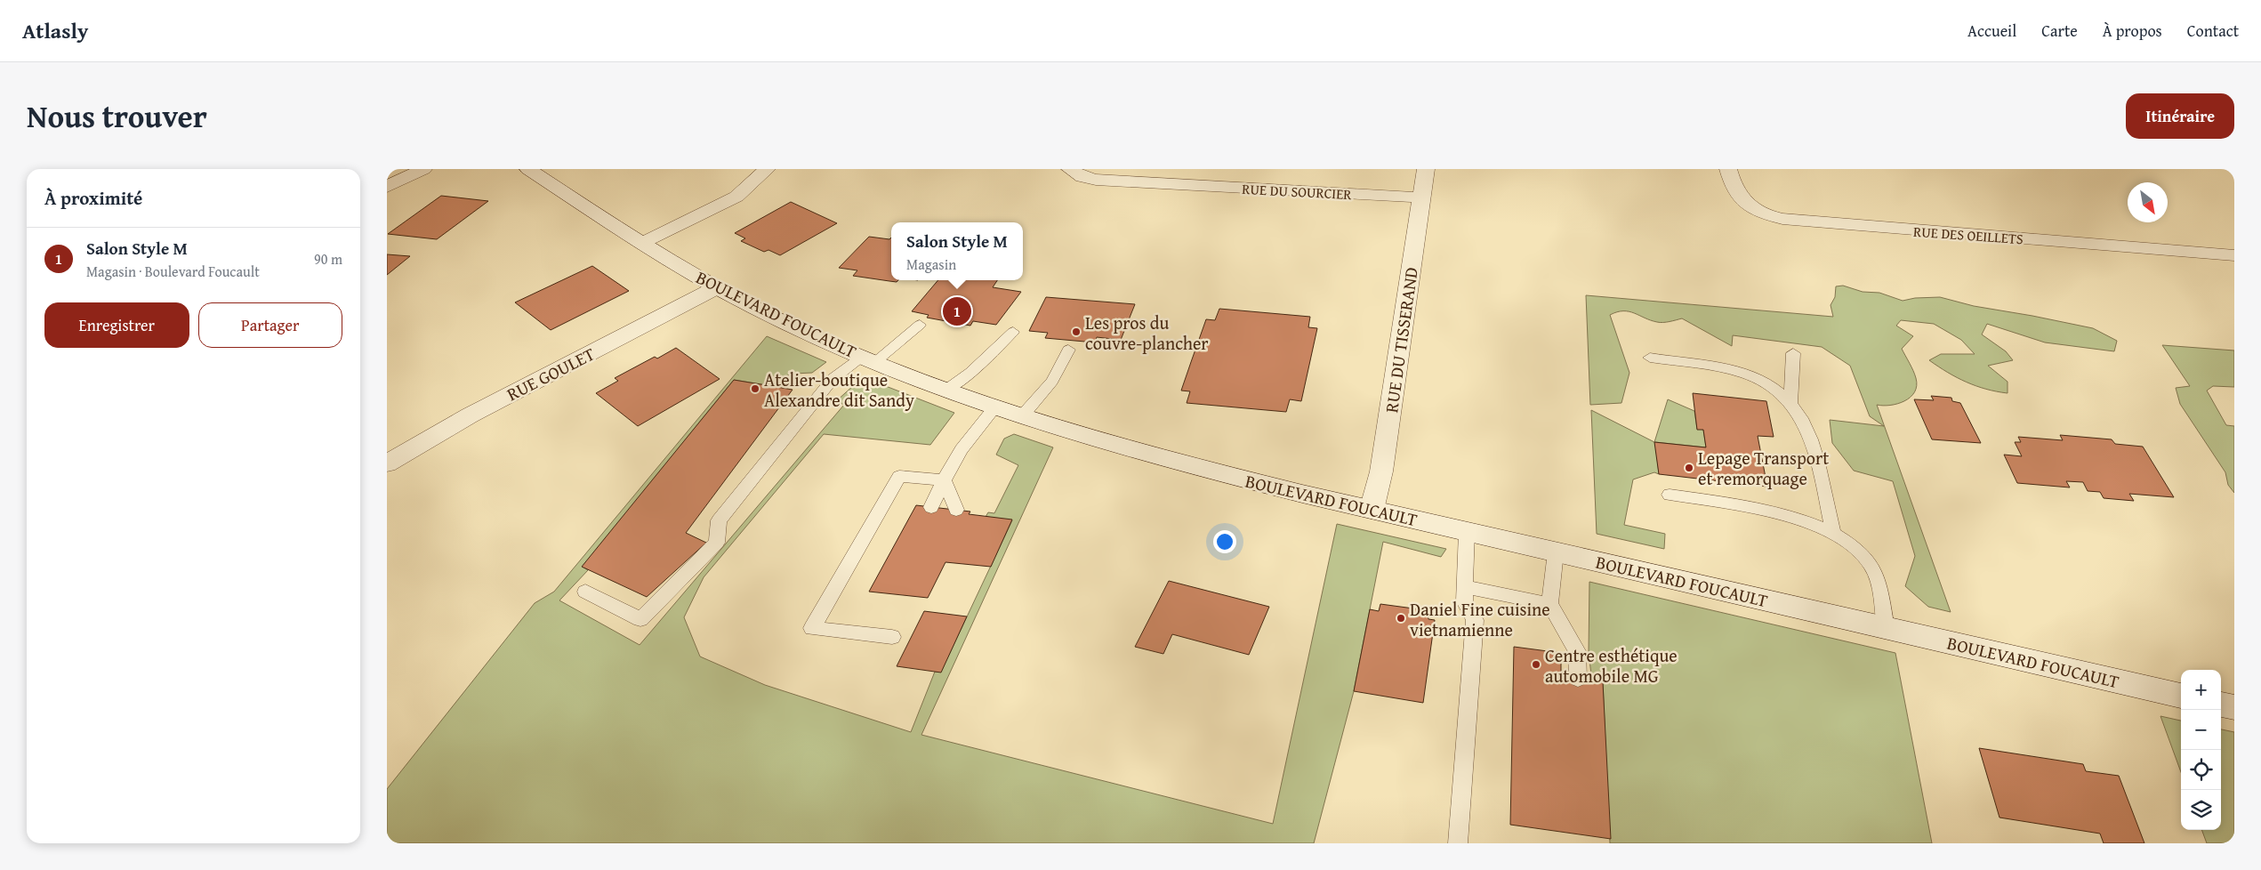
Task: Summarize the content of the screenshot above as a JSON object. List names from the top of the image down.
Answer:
{
  "streets": {
    "street": [
      "RUE DU SOURCIER",
      "RUE DES OEILLETS",
      "BOULEVARD FOUCAULT",
      "RUE DU TISSERAND",
      "RUE GOULET"
    ]
  },
  "crossings": [
    ["RUE DU SOURCIER", "RUE DU TISSERAND"],
    ["BOULEVARD FOUCAULT", "RUE DU TISSERAND"],
    ["BOULEVARD FOUCAULT", "RUE GOULET"]
  ],
  "places": [
    "Les pros du couvre-plancher",
    "Atelier-boutique Alexandre dit Sandy",
    "Lepage Transport et remorquage",
    "Daniel Fine cuisine vietnamienne",
    "Centre esthétique automobile MG"
  ],
  "north": "bottom right",
  "page": {
    "header": "Atlasly",
    "nav": [
      "Accueil",
      "Carte",
      "À propos",
      "Contact"
    ],
    "title": "Nous trouver",
    "buttons": [
      "Itinéraire",
      ["Enregistrer", "Partager"]
    ],
    "heading": "À proximité",
    "popup": ["Salon Style M", "Magasin"],
    "list": [
      {
        "mark": "1",
        "name": "Salon Style M",
        "note": "Magasin · Boulevard Foucault",
        "value": "90 m"
      }
    ],
    "pins": "1",
    "map_buttons": ["+", "−"]
  }
}
